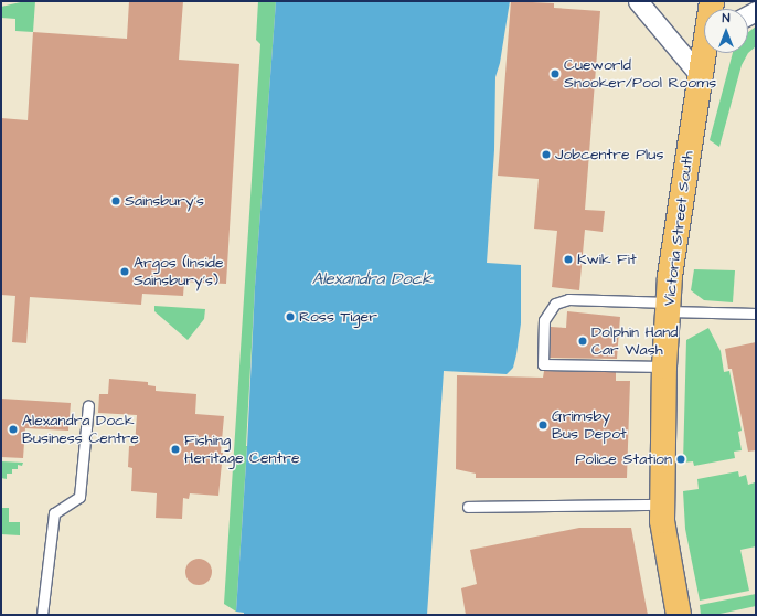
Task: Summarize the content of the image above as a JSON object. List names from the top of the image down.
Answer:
{
  "streets": {
    "highway": ["Victoria Street South"]
  },
  "water": ["Alexandra Dock"],
  "places": [
    "Cueworld Snooker/Pool Rooms",
    "Jobcentre Plus",
    "Sainsbury's",
    "Kwik Fit",
    "Argos (Inside Sainsbury's)",
    "Ross Tiger",
    "Dolphin Hand Car Wash",
    "Grimsby Bus Depot",
    "Alexandra Dock Business Centre",
    "Fishing Heritage Centre",
    "Police Station"
  ],
  "north": "top"
}
